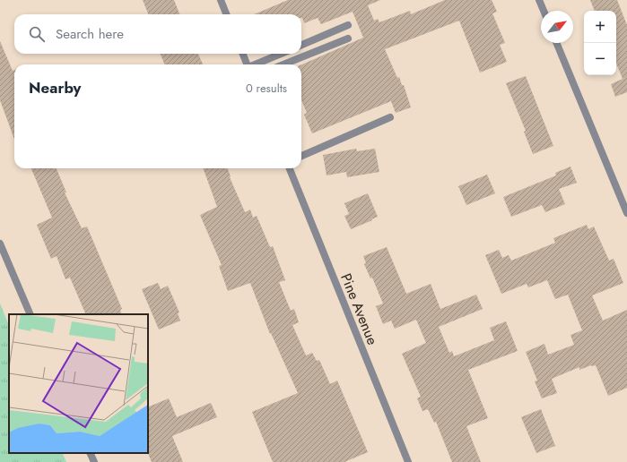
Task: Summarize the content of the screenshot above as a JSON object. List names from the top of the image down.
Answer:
{
  "streets": {
    "street": ["Pine Avenue"]
  },
  "north": "top right",
  "page": {
    "map_buttons": ["+", "−"],
    "search": "Search here",
    "heading": ["Nearby", "0 results"]
  }
}
